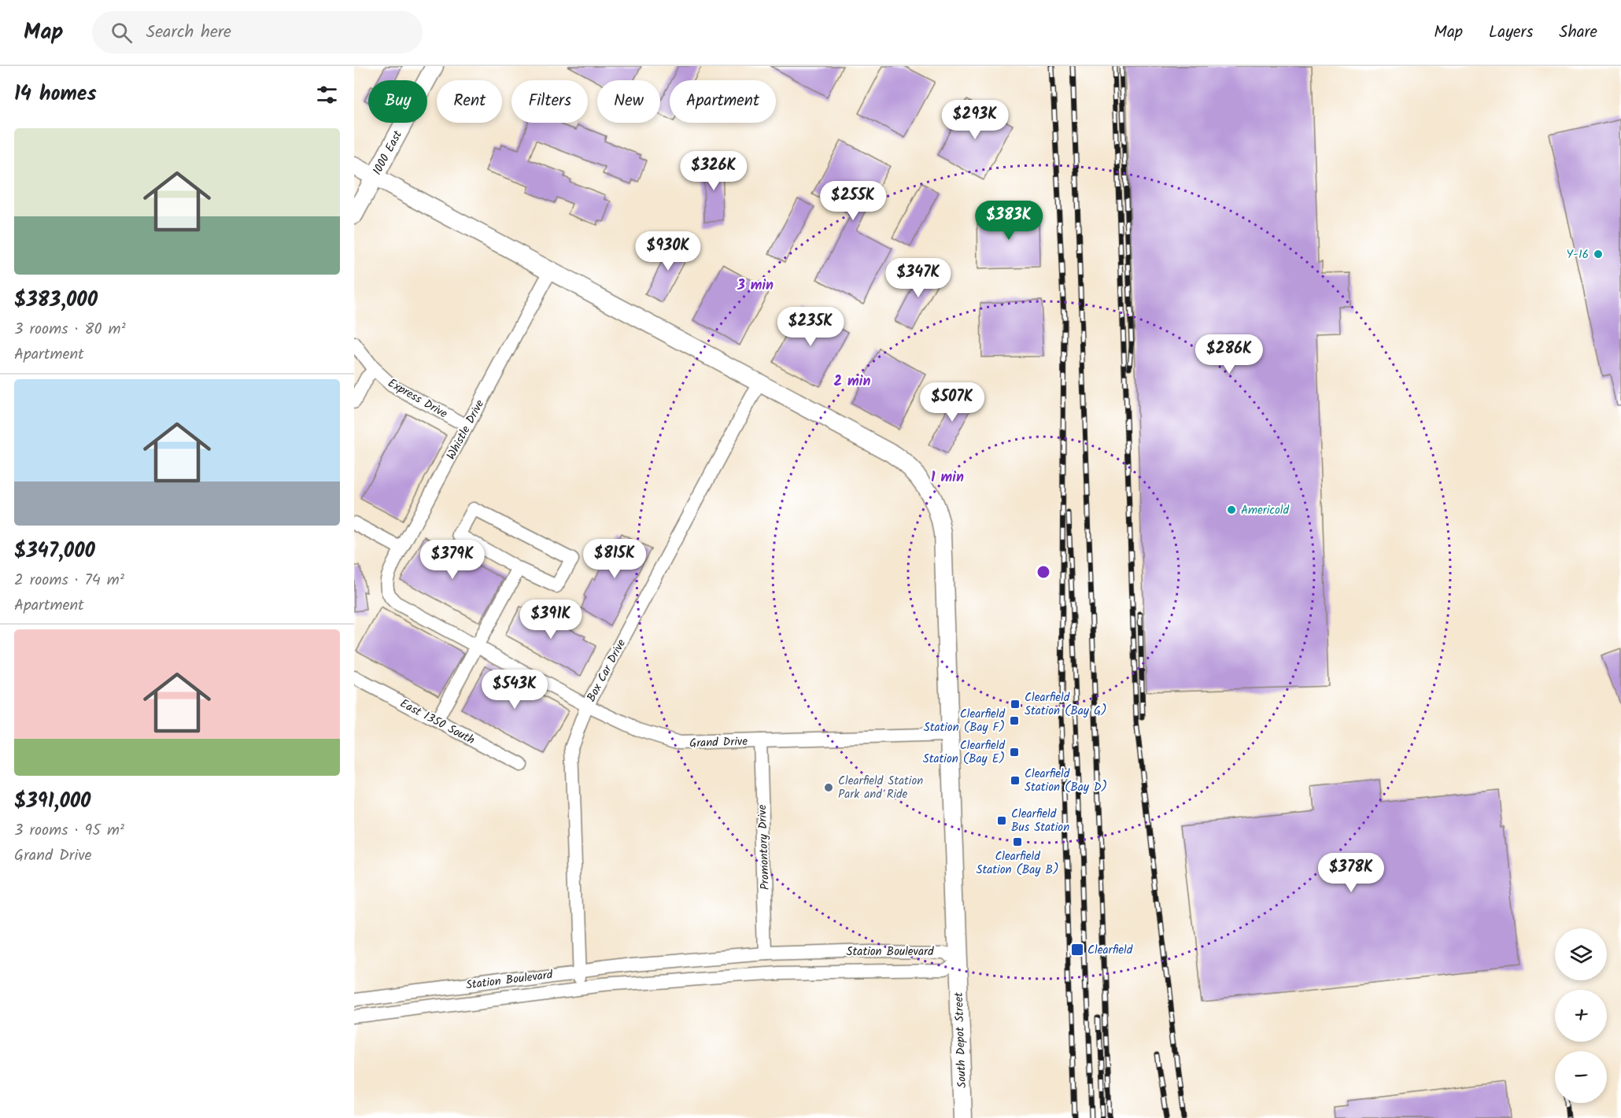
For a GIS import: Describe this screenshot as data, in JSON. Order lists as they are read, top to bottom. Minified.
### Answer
{"streets":{"street":["1000 East","Express Drive","Whistle Drive","Box Car Drive","East 1350 South","Grand Drive","Promontory Drive","Station Boulevard","South Depot Street"]},"crossings":[["1000 East","South Depot Street"],["Express Drive","Whistle Drive"],["Whistle Drive","Grand Drive"],["Whistle Drive","South Depot Street"],["Box Car Drive","Grand Drive"],["Box Car Drive","Station Boulevard"],["Box Car Drive","South Depot Street"],["Grand Drive","Promontory Drive"],["Grand Drive","South Depot Street"],["Promontory Drive","Station Boulevard"],["Station Boulevard","South Depot Street"]],"places":{"other":["Y-16","Americold","Clearfield Station Park and Ride"],"transit":["Clearfield Station (Bay G)","Clearfield Station (Bay F)","Clearfield Station (Bay E)","Clearfield Station (Bay D)","Clearfield Bus Station","Clearfield Station (Bay B)","Clearfield"]},"page":{"header":"Map","search":"Search here","nav":["Map","Layers","Share"],"heading":"14 homes","chip":["Buy","Rent","Filters","New","Apartment"],"price":["$293K","$326K","$255K","$383K","$930K","$347K","$235K","$286K","$507K","$815K","$379K","$391K","$543K","$378K"],"list":[{"name":"$383,000","note":"3 rooms · 80 m² · Apartment"},{"name":"$347,000","note":"2 rooms · 74 m² · Apartment"},{"name":"$391,000","note":"3 rooms · 95 m² · Grand Drive"}],"map_buttons":["+","−"]},"rings":["3 min","2 min","1 min"]}
